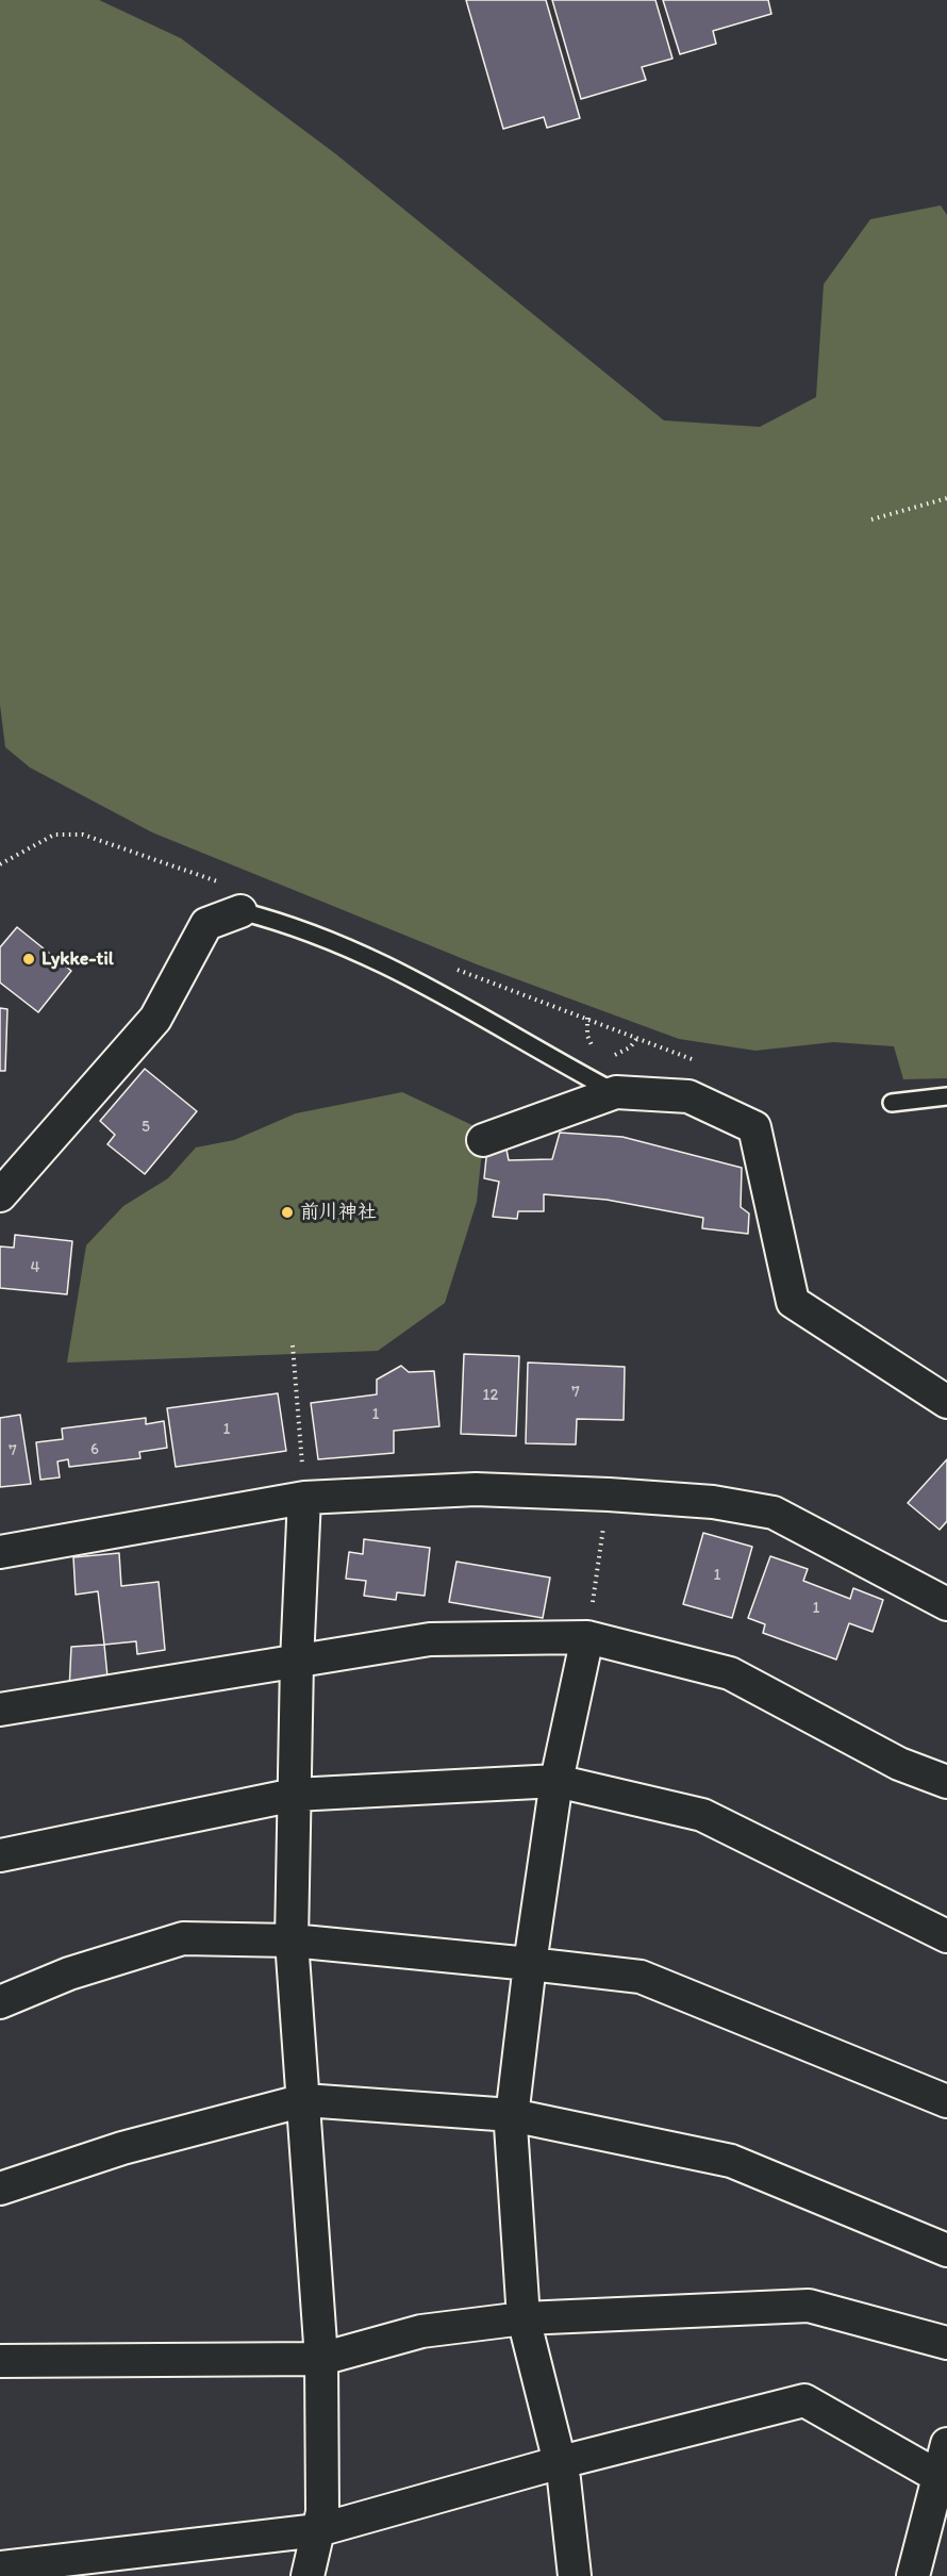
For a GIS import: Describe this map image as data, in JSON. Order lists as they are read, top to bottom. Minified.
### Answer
{"places":["Lykke-til","前川神社"],"house_numbers":["5","4","7","12","1","1","6","7","1","1"]}
